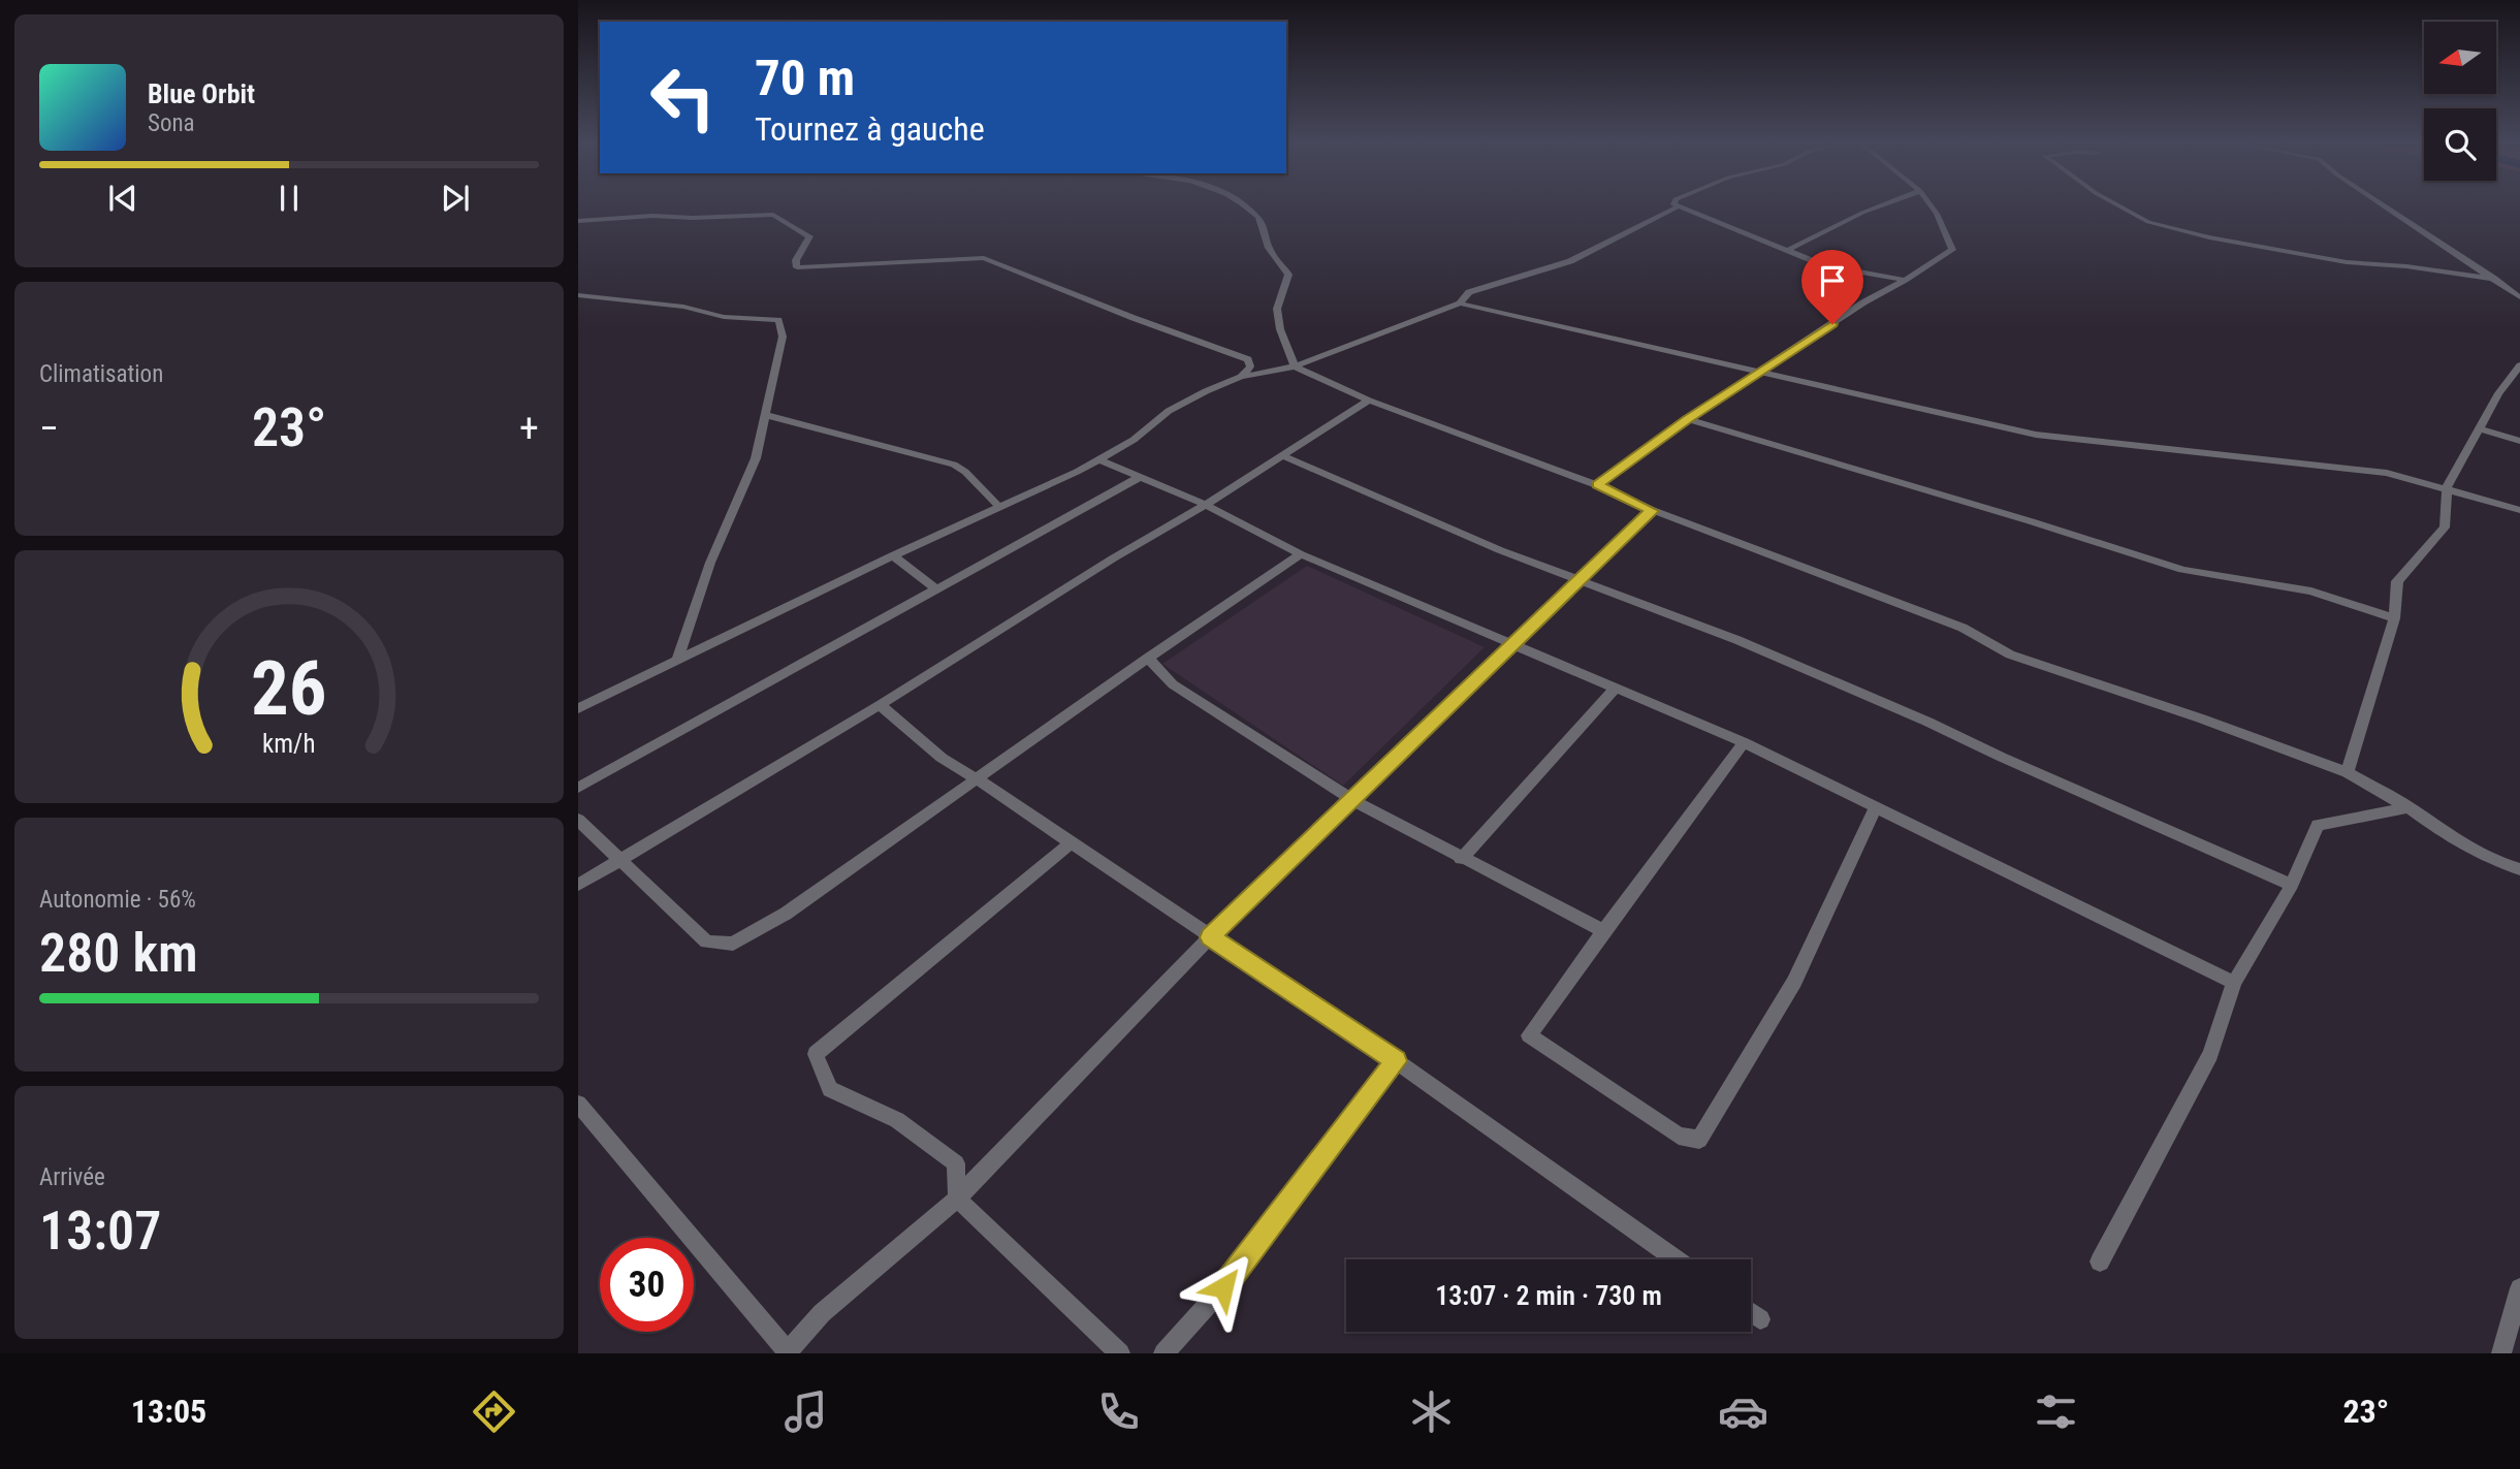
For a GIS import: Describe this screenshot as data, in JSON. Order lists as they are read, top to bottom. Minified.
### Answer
{"north":"left","page":{"turn":["70 m","Tournez à gauche"],"song":["Blue Orbit","Sona"],"tile":["Climatisation",["Autonomie · 56%","280 km"],["Arrivée","13:07"]],"heat":["−","23°","+"],"limit":"30","trip":"13:07 · 2 min · 730 m","tabs":["13:05","23°"],"gauge":["26","km/h"]}}
